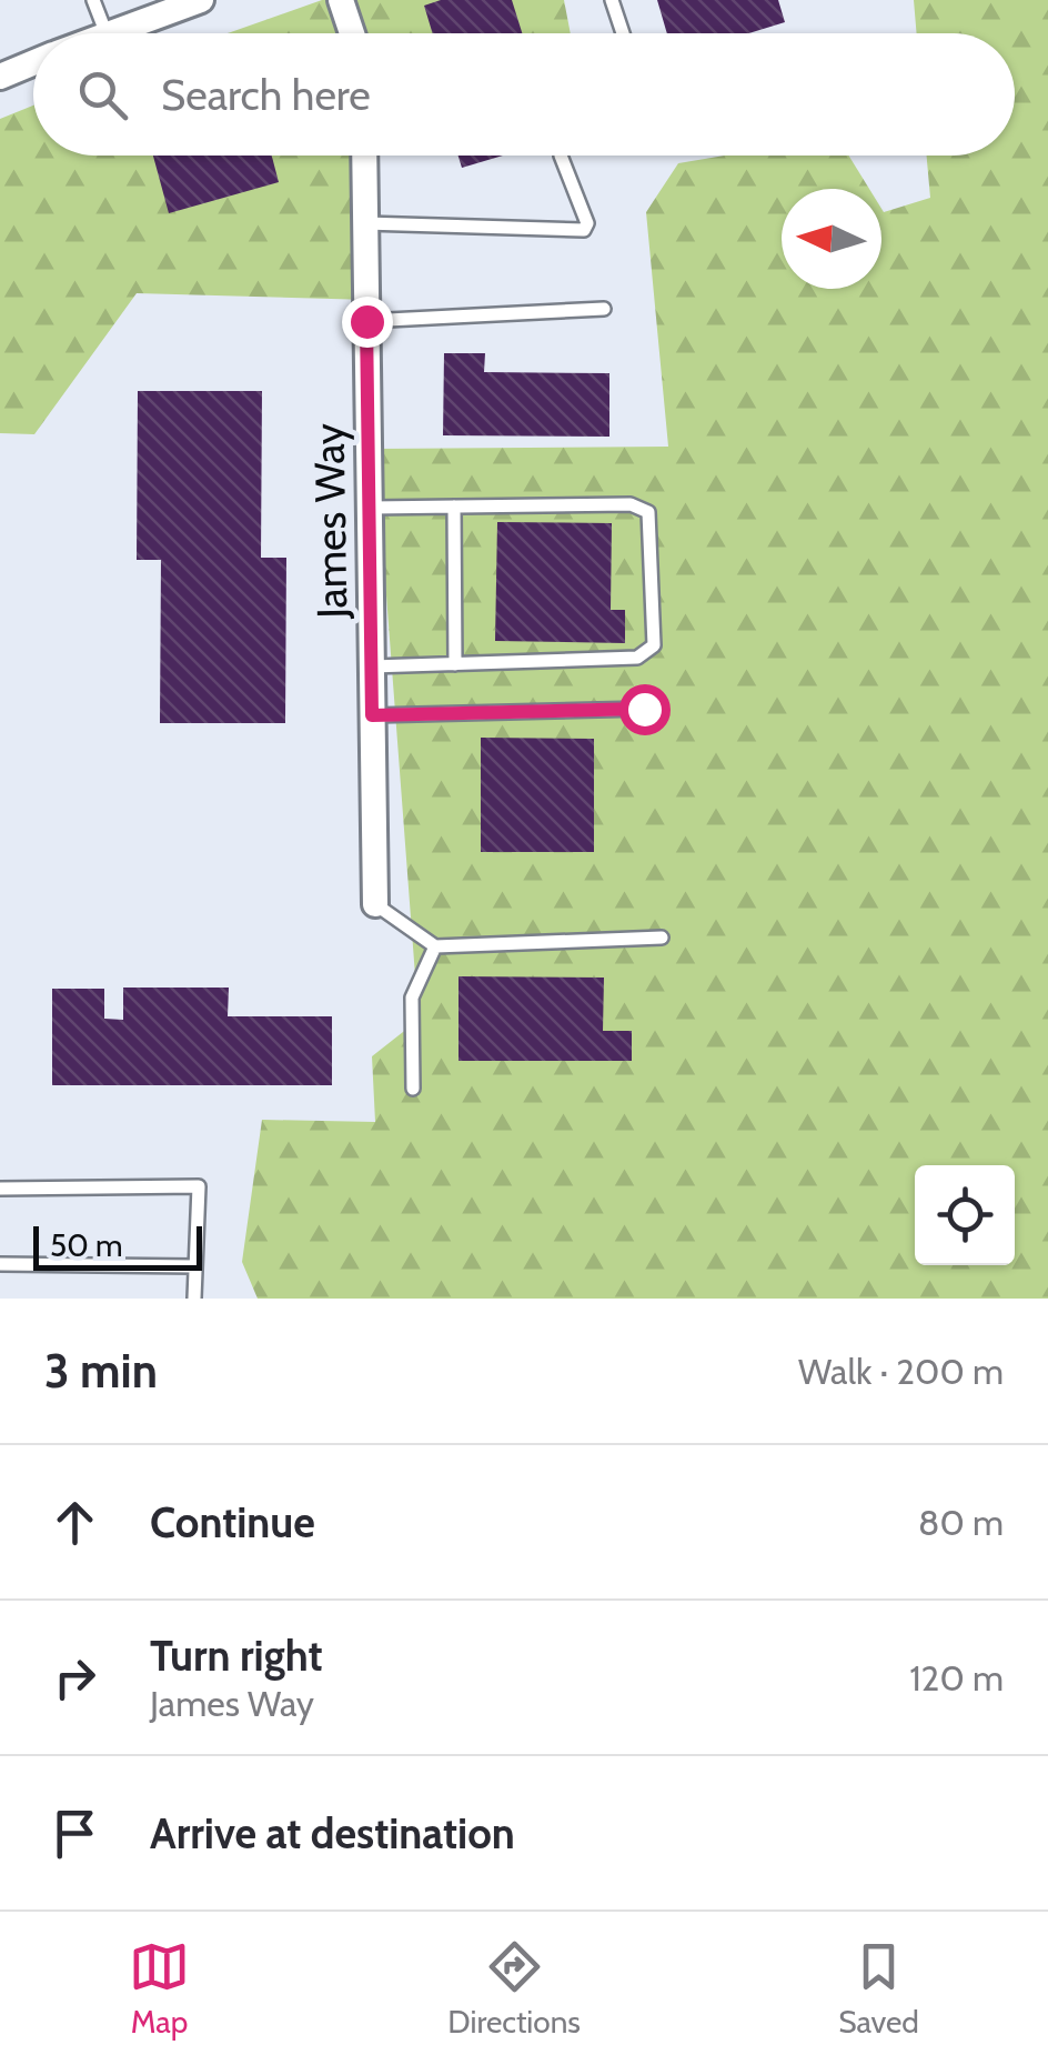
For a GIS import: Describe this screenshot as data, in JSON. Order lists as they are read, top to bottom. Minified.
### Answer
{"streets":{"street":["James Way"]},"scale_bar":"50 m","north":"left","page":{"search":"Search here","scale":"50 m","heading":["3 min","Walk · 200 m"],"list":[["Continue","80 m"],["Turn right","James Way","120 m"],"Arrive at destination"],"nav":["Map","Directions","Saved"]}}
